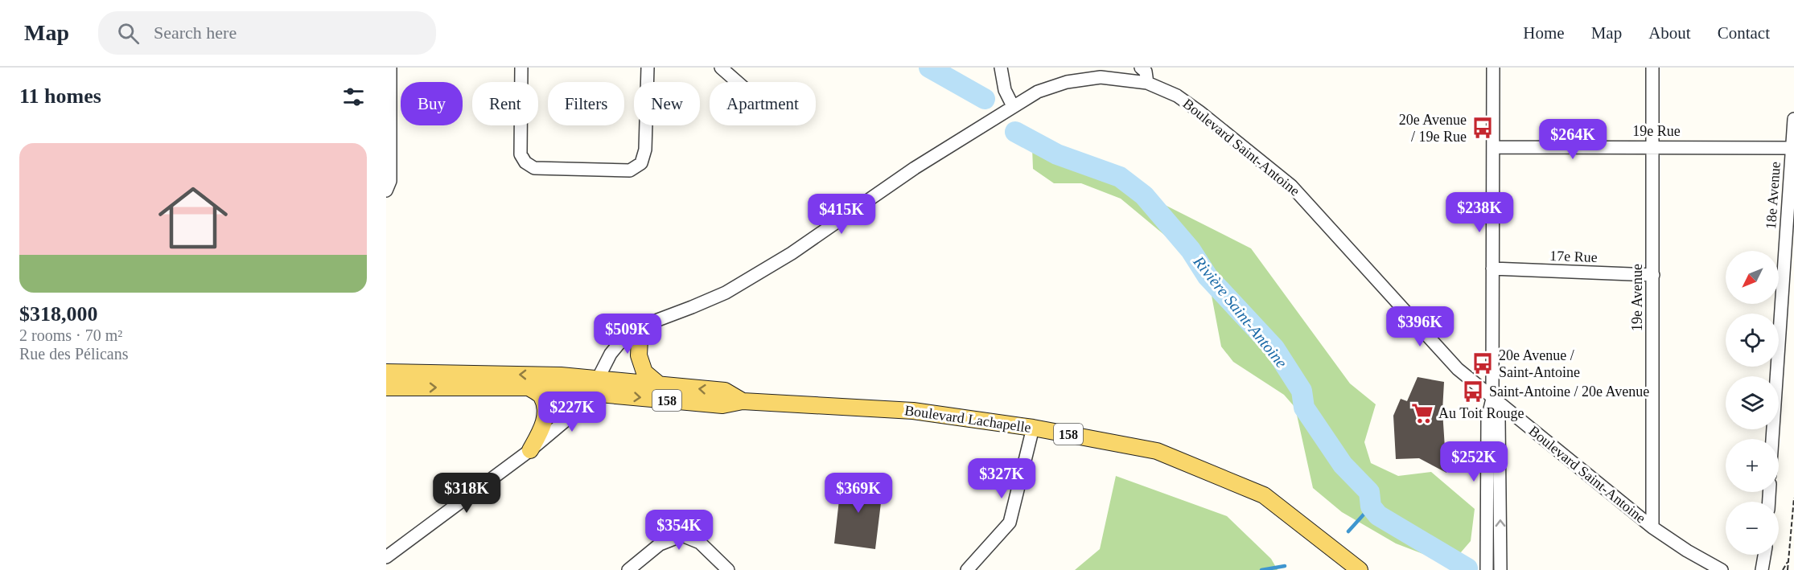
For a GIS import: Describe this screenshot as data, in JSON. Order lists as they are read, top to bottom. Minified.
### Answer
{"streets":{"main road":["158","Boulevard Lachapelle"],"street":["19e Rue","Boulevard Saint-Antoine","18e Avenue","17e Rue","19e Avenue"]},"crossings":[["19e Rue","18e Avenue"],["19e Rue","19e Avenue"],["Boulevard Saint-Antoine","19e Avenue"],["Boulevard Saint-Antoine","Boulevard Lachapelle"],["17e Rue","19e Avenue"],["158","Boulevard Lachapelle"]],"water":["Rivière Saint-Antoine"],"places":{"bus stop":["20e Avenue / 19e Rue","20e Avenue / Saint-Antoine","Saint-Antoine / 20e Avenue"],"supermarket":["Au Toit Rouge"]},"north":"bottom left","page":{"header":"Map","search":"Search here","nav":["Home","Map","About","Contact"],"heading":"11 homes","chip":["Buy","Rent","Filters","New","Apartment"],"price":["$264K","$238K","$415K","$396K","$509K","$227K","$252K","$327K","$318K","$369K","$354K"],"list":[{"name":"$318,000","note":"2 rooms · 70 m² · Rue des Pélicans"}],"map_buttons":["+","−"]}}
